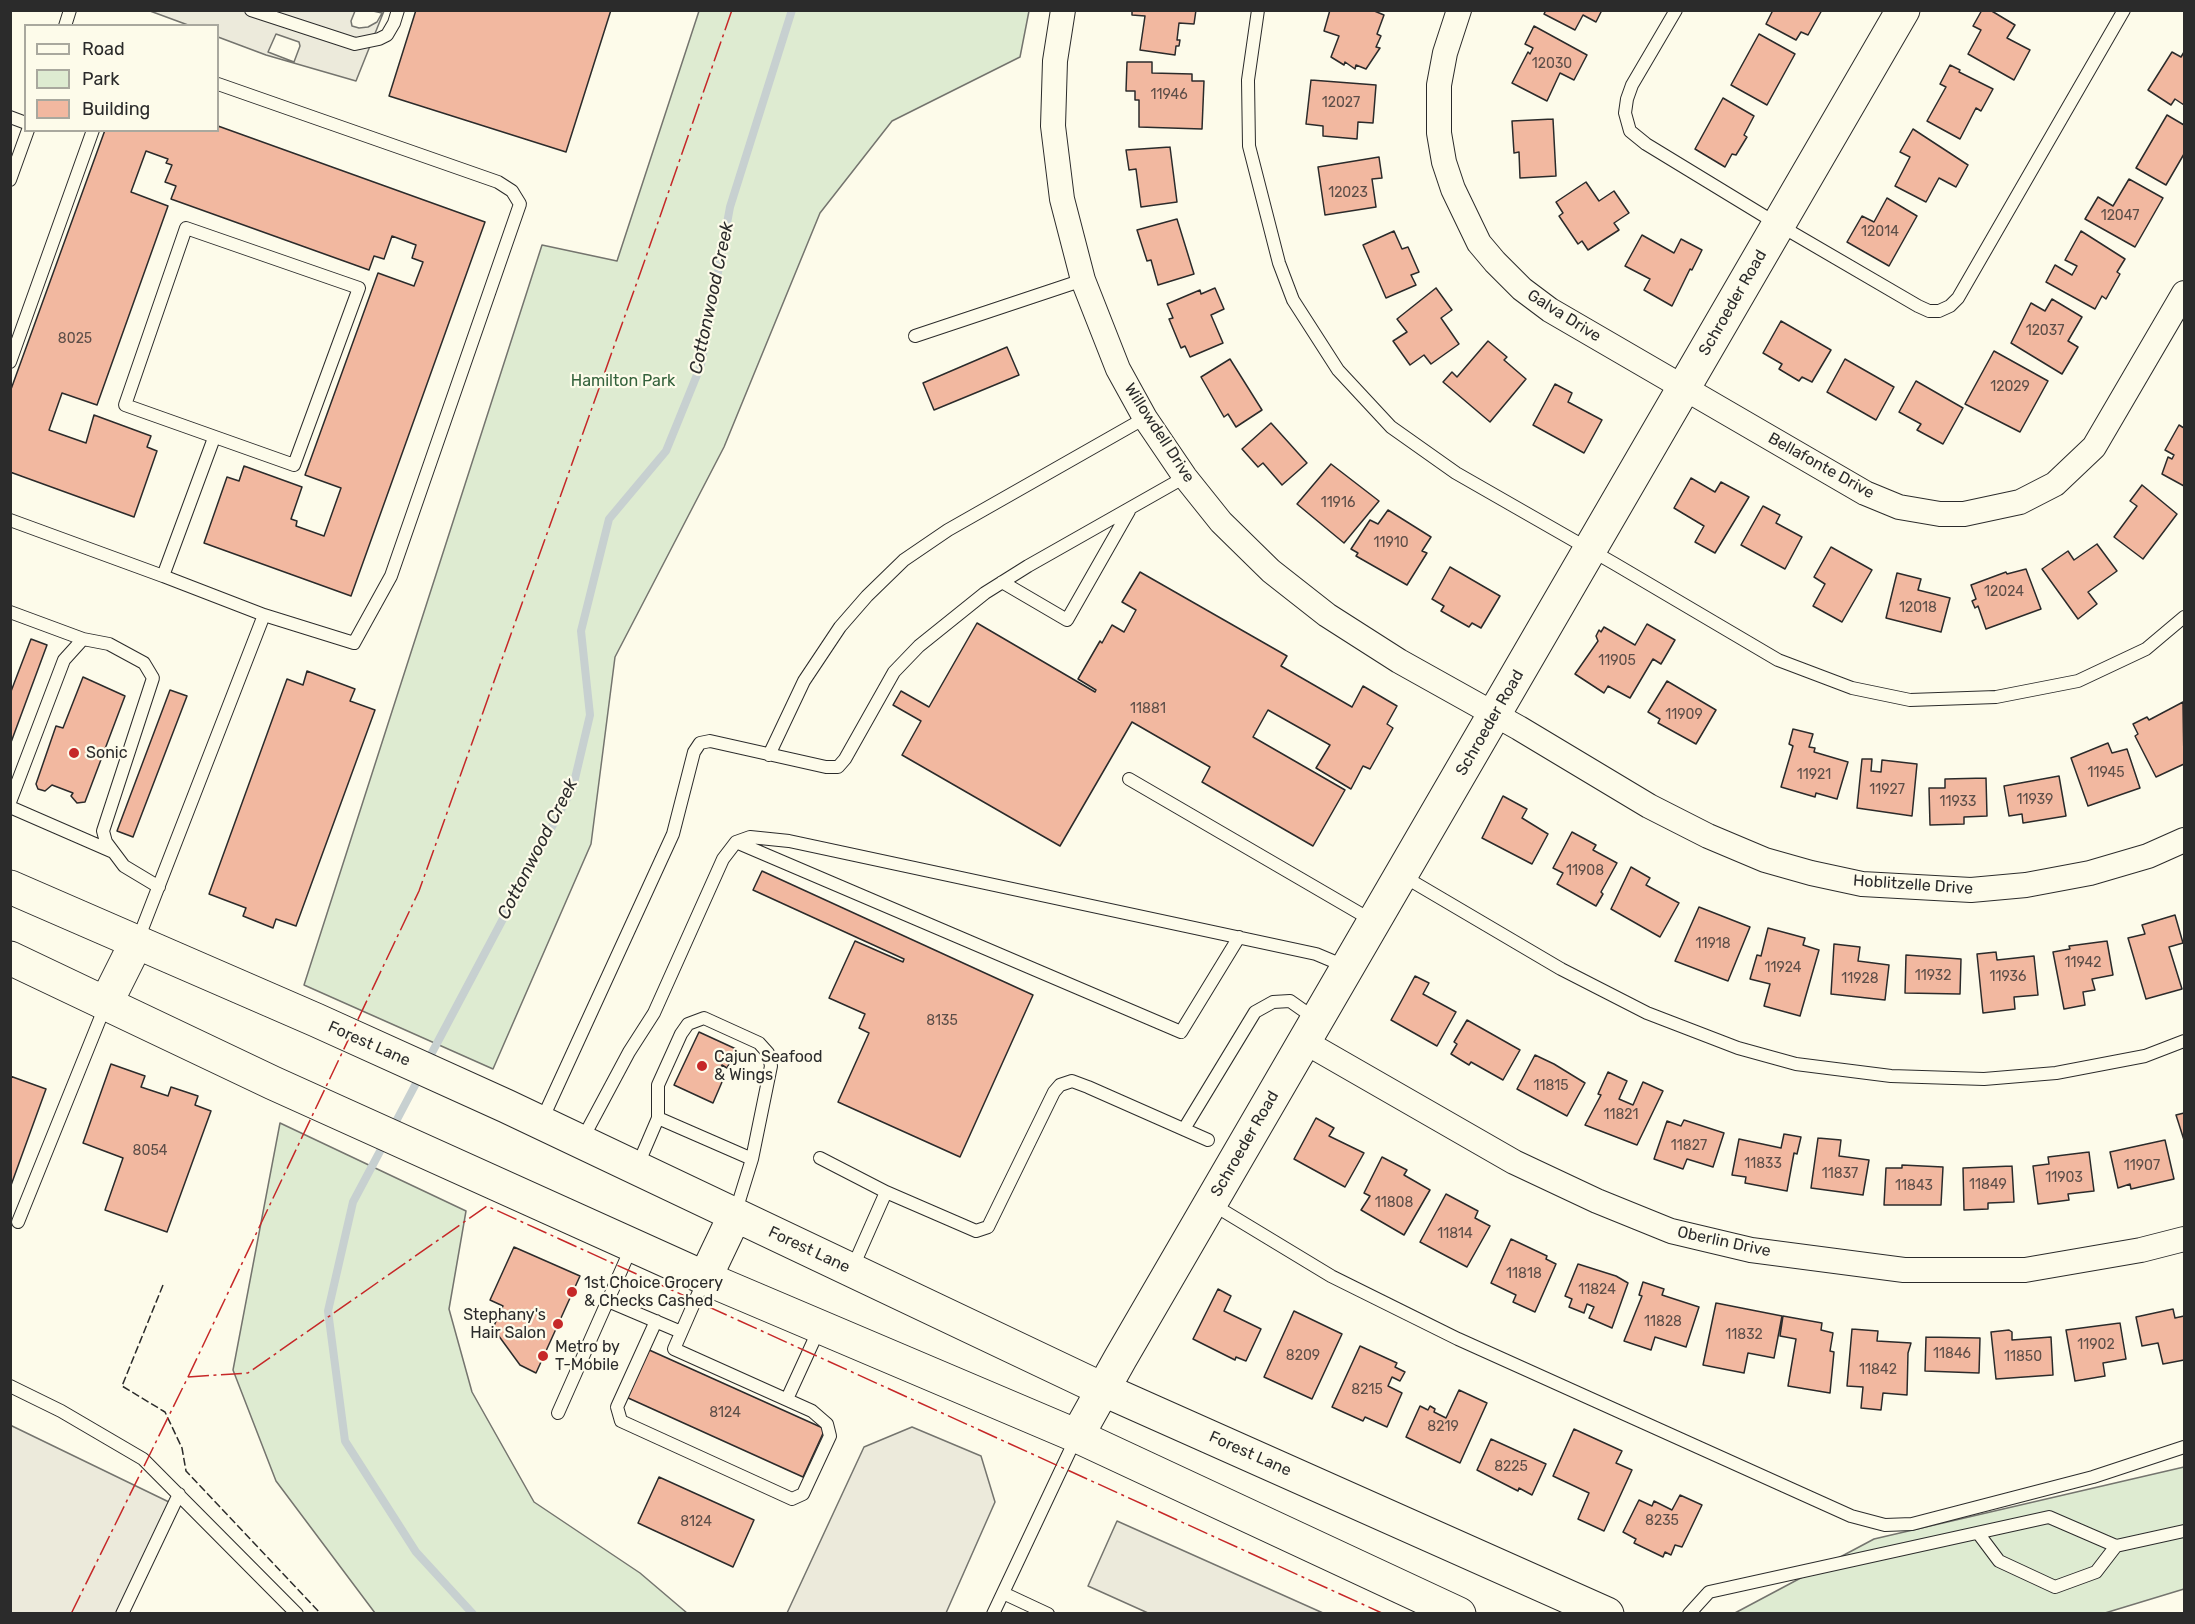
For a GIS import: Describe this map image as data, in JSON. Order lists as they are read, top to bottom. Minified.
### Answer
{"streets":{"main road":["Schroeder Road","Forest Lane"],"street":["Galva Drive","Willowdell Drive","Bellafonte Drive","Hoblitzelle Drive","Oberlin Drive"]},"crossings":[["Schroeder Road","Galva Drive"],["Schroeder Road","Willowdell Drive"],["Schroeder Road","Bellafonte Drive"],["Schroeder Road","Hoblitzelle Drive"],["Schroeder Road","Forest Lane"],["Schroeder Road","Oberlin Drive"],["Galva Drive","Bellafonte Drive"],["Willowdell Drive","Hoblitzelle Drive"]],"water":["Cottonwood Creek"],"parks":["Hamilton Park"],"places":["Sonic","Cajun Seafood & Wings","1st Choice Grocery & Checks Cashed","Stephany's Hair Salon","Metro by T-Mobile"],"house_numbers":["12030","11946","12027","12023","12047","12014","12037","8025","12029","11916","11910","12024","12018","11905","11881","11909","11945","11921","11927","11939","11933","11908","11918","11942","11924","11932","11936","11928","8135","11815","11821","11827","8054","11833","11907","11837","11903","11849","11843","11808","11814","11818","11824","11828","11832","11902","11846","8209","11850","11842","8215","8124","8219","8225","8235","8124"],"legend":["Road","Park","Building"]}
